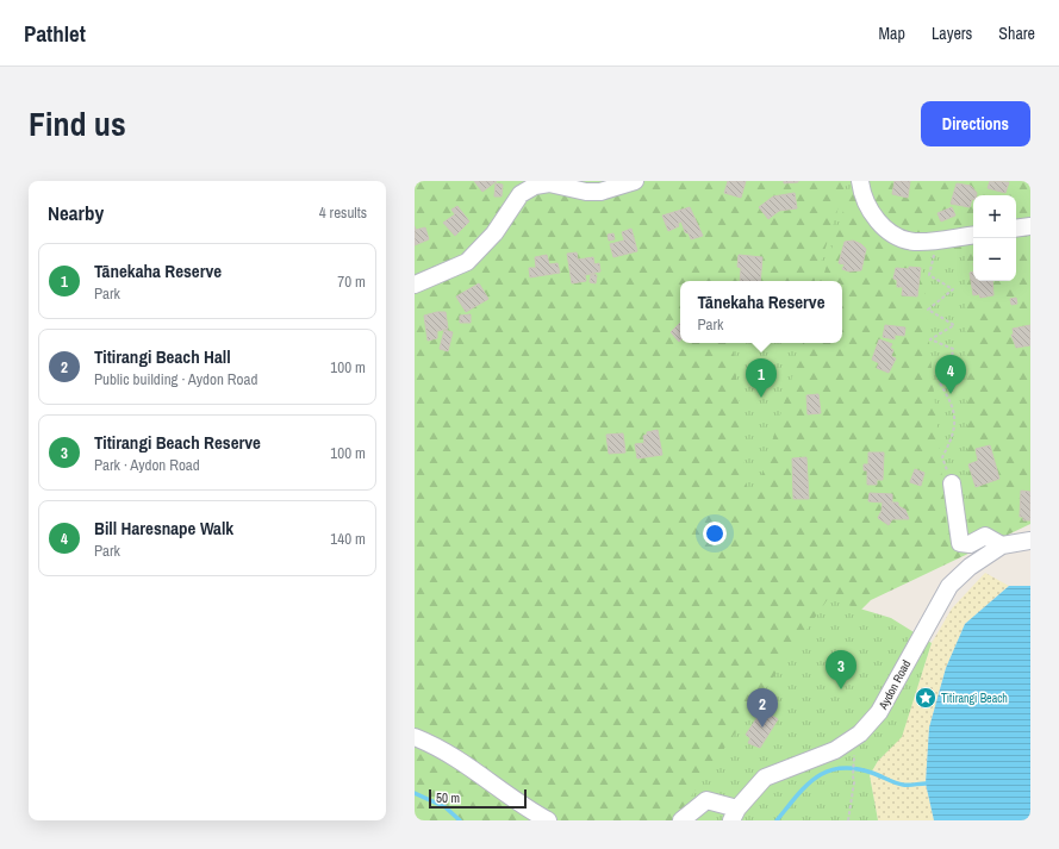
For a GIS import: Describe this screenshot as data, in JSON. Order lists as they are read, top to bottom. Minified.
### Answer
{"streets":{"street":["Aydon Road"]},"places":{"place":["Titirangi Beach"]},"scale_bar":"50 m","page":{"header":"Pathlet","nav":["Map","Layers","Share"],"title":"Find us","buttons":"Directions","heading":["Nearby","4 results"],"map_buttons":["+","−"],"list":[{"mark":"1","name":"Tānekaha Reserve","note":"Park","value":"70 m"},{"mark":"2","name":"Titirangi Beach Hall","note":"Public building · Aydon Road","value":"100 m"},{"mark":"3","name":"Titirangi Beach Reserve","note":"Park · Aydon Road","value":"100 m"},{"mark":"4","name":"Bill Haresnape Walk","note":"Park","value":"140 m"}],"popup":["Tānekaha Reserve","Park"],"pins":["4","1","3","2"],"scale":"50 m"}}
